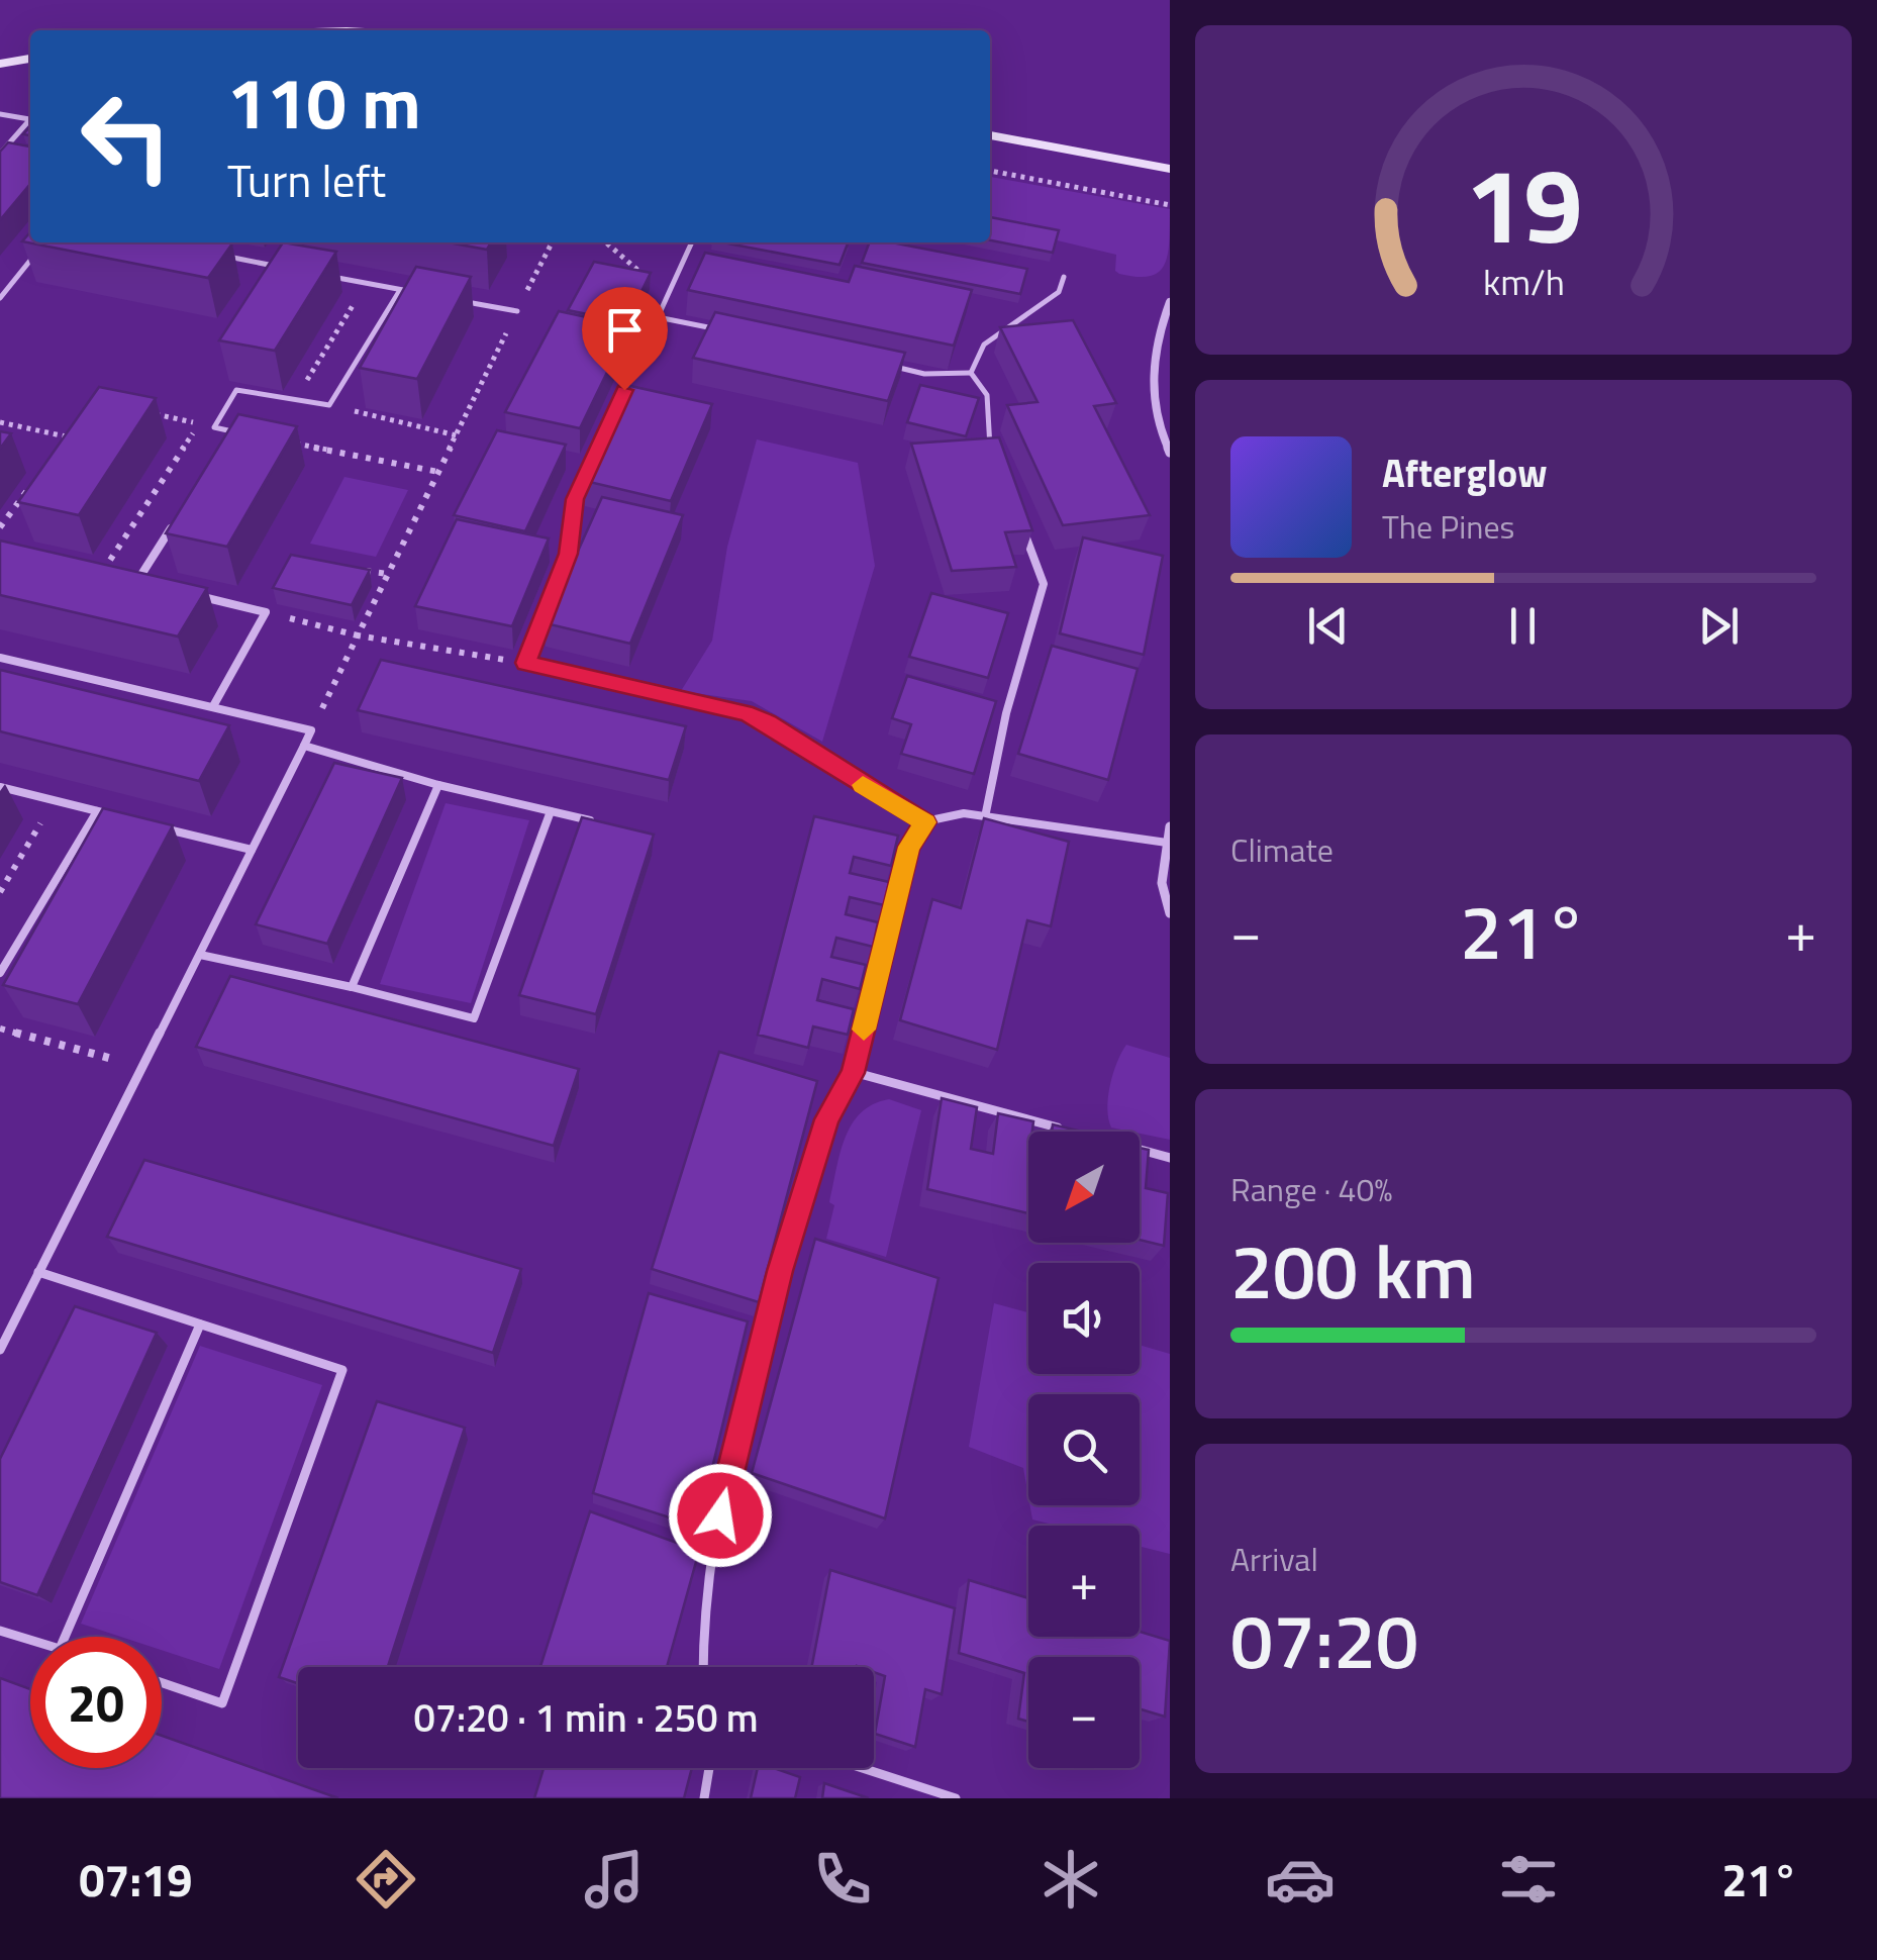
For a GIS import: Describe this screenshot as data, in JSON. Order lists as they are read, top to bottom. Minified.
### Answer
{"north":"bottom left","page":{"turn":["110 m","Turn left"],"song":["Afterglow","The Pines"],"tile":["Climate",["Range · 40%","200 km"],["Arrival","07:20"]],"heat":["−","21°","+"],"map_buttons":["+","−"],"limit":"20","trip":"07:20 · 1 min · 250 m","tabs":["07:19","21°"],"gauge":["19","km/h"]}}
